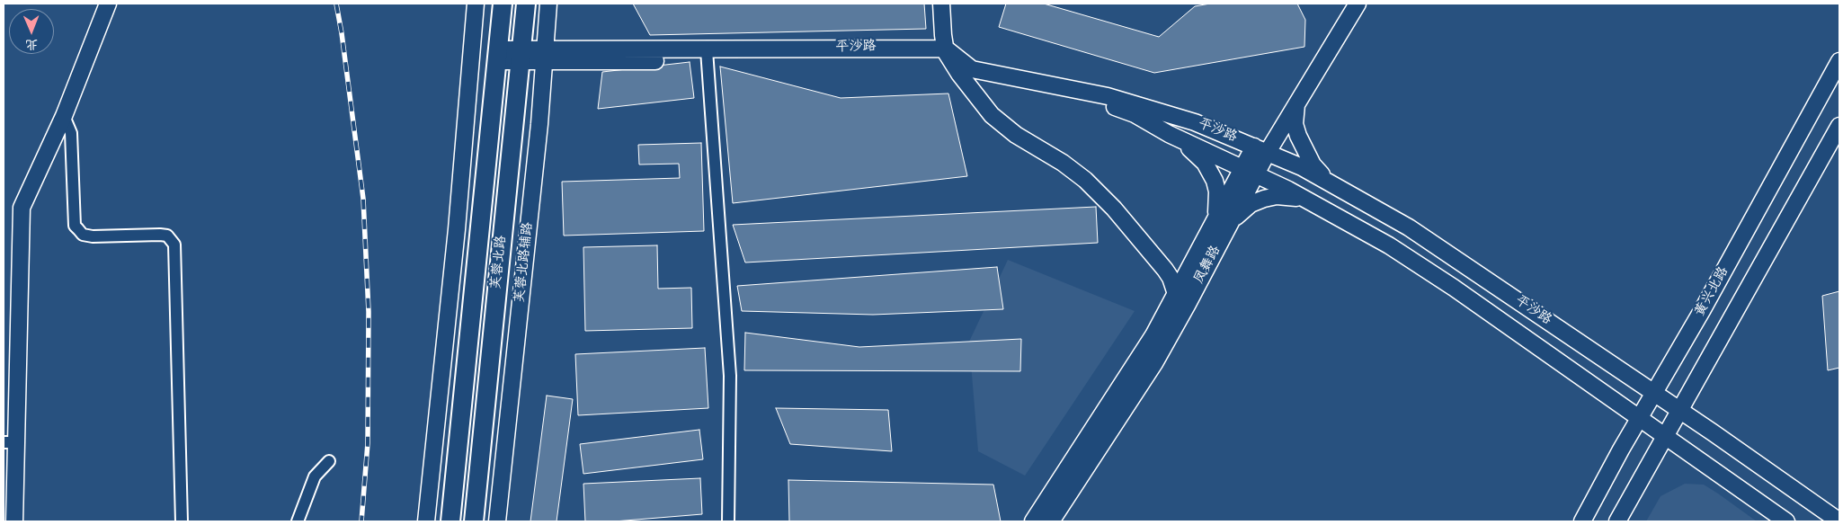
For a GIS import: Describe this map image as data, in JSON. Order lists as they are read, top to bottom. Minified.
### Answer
{"streets":{"main road":["芙蓉北路"],"street":["平沙路","芙蓉北路辅路","凤舞路","黄兴北路"]},"crossings":[["平沙路","芙蓉北路"],["平沙路","芙蓉北路辅路"],["平沙路","凤舞路"],["平沙路","黄兴北路"]],"north":"bottom"}
